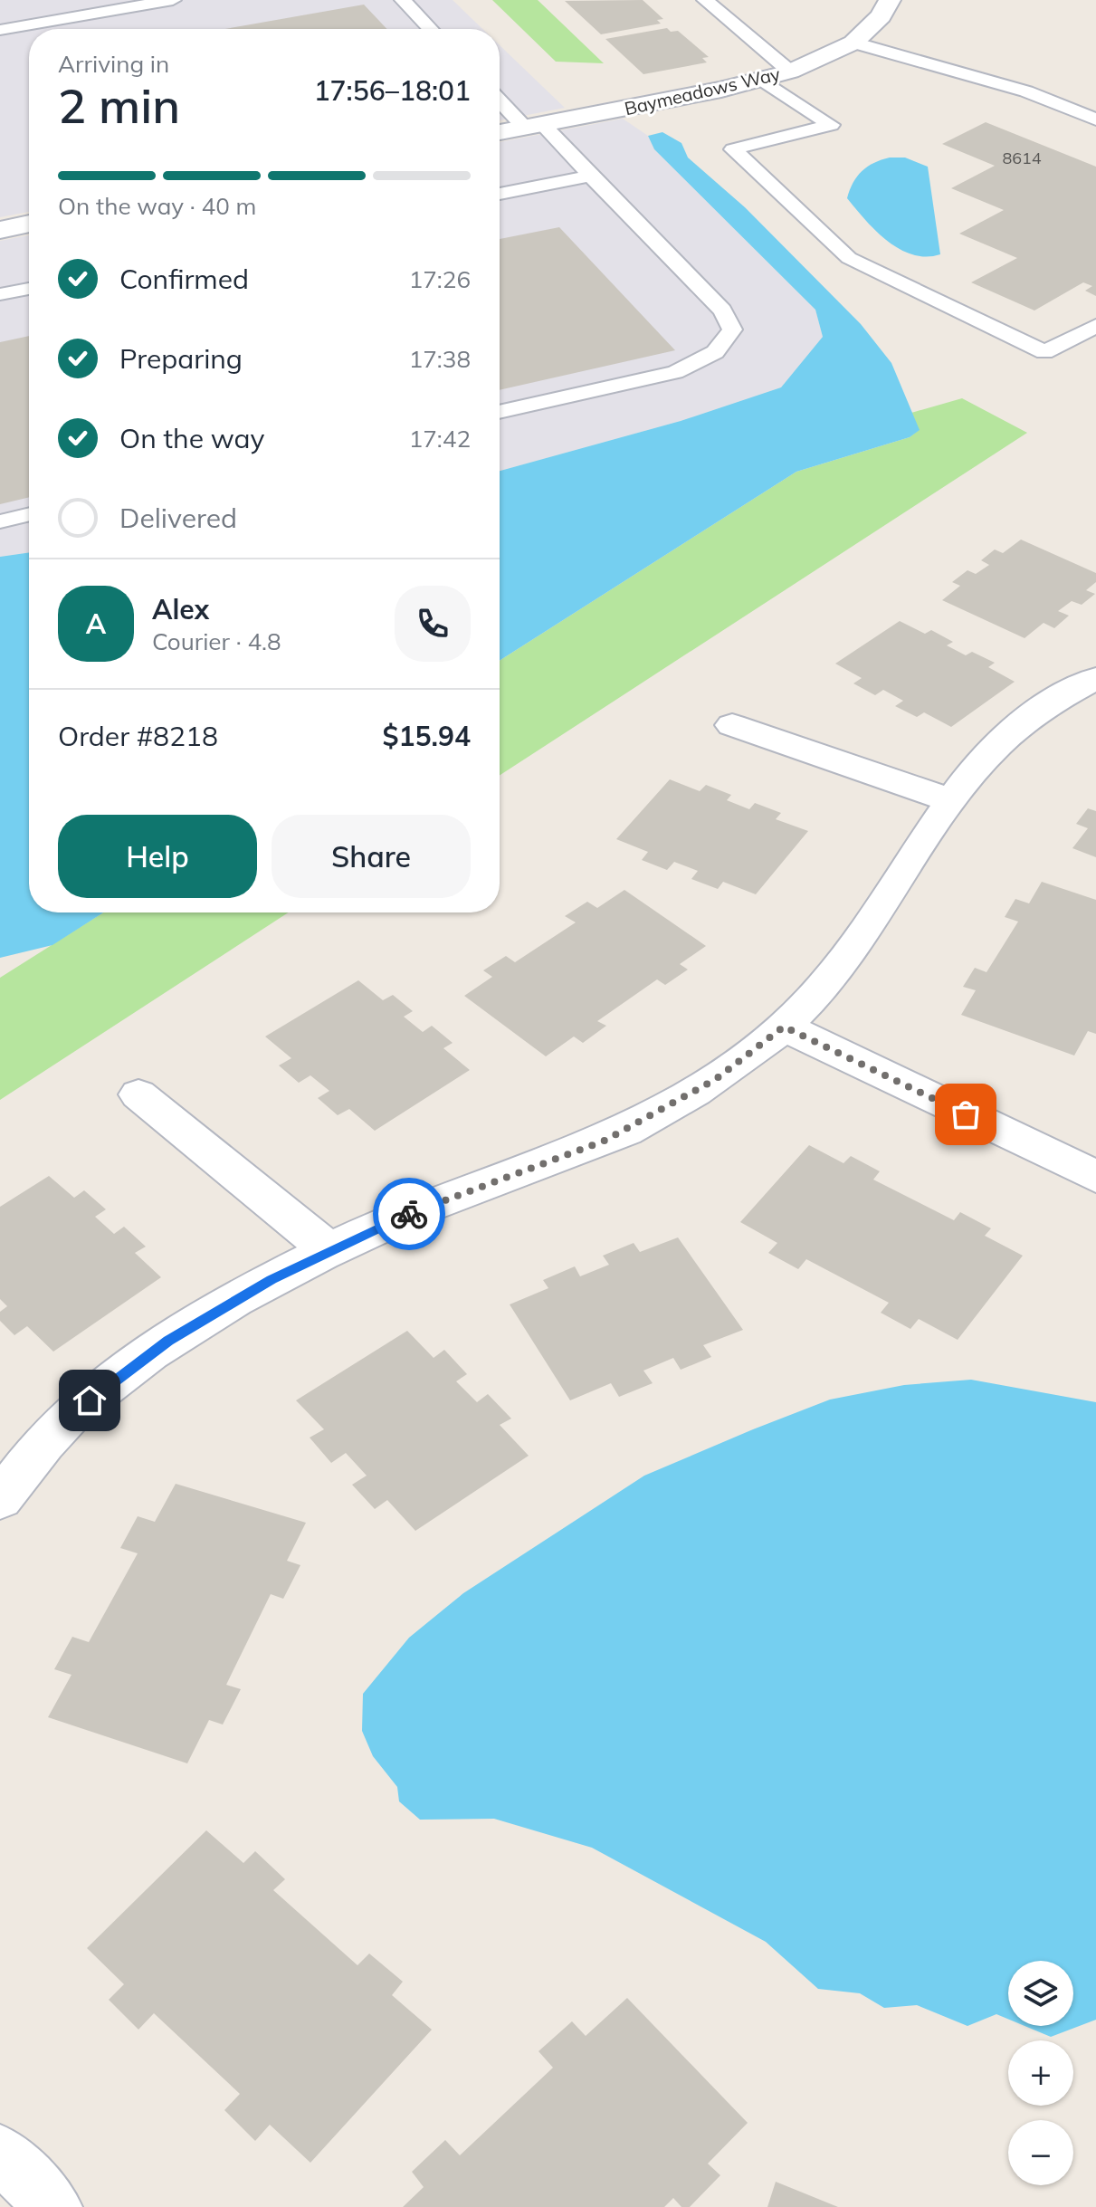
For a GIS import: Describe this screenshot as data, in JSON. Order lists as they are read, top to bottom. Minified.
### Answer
{"streets":{"street":["Baymeadows Way"]},"house_numbers":["8614"],"page":{"heading":["2 min","Arriving in","17:56–18:01"],"panel":["Alex","Courier · 4.8","Order #8218","$15.94"],"bar":"On the way · 40 m","list":[["Confirmed","17:26"],["Preparing","17:38"],["On the way","17:42"],"Delivered"],"round":"A","buttons":["Help","Share"],"map_buttons":["+","−"]}}
